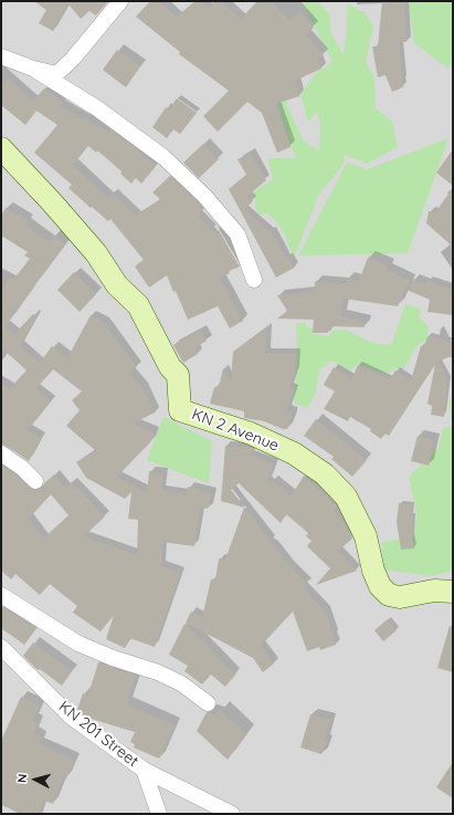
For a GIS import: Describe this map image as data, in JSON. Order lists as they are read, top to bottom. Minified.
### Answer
{"streets":{"main road":["KN 2 Avenue"],"street":["KN 201 Street"]},"north":"left"}
